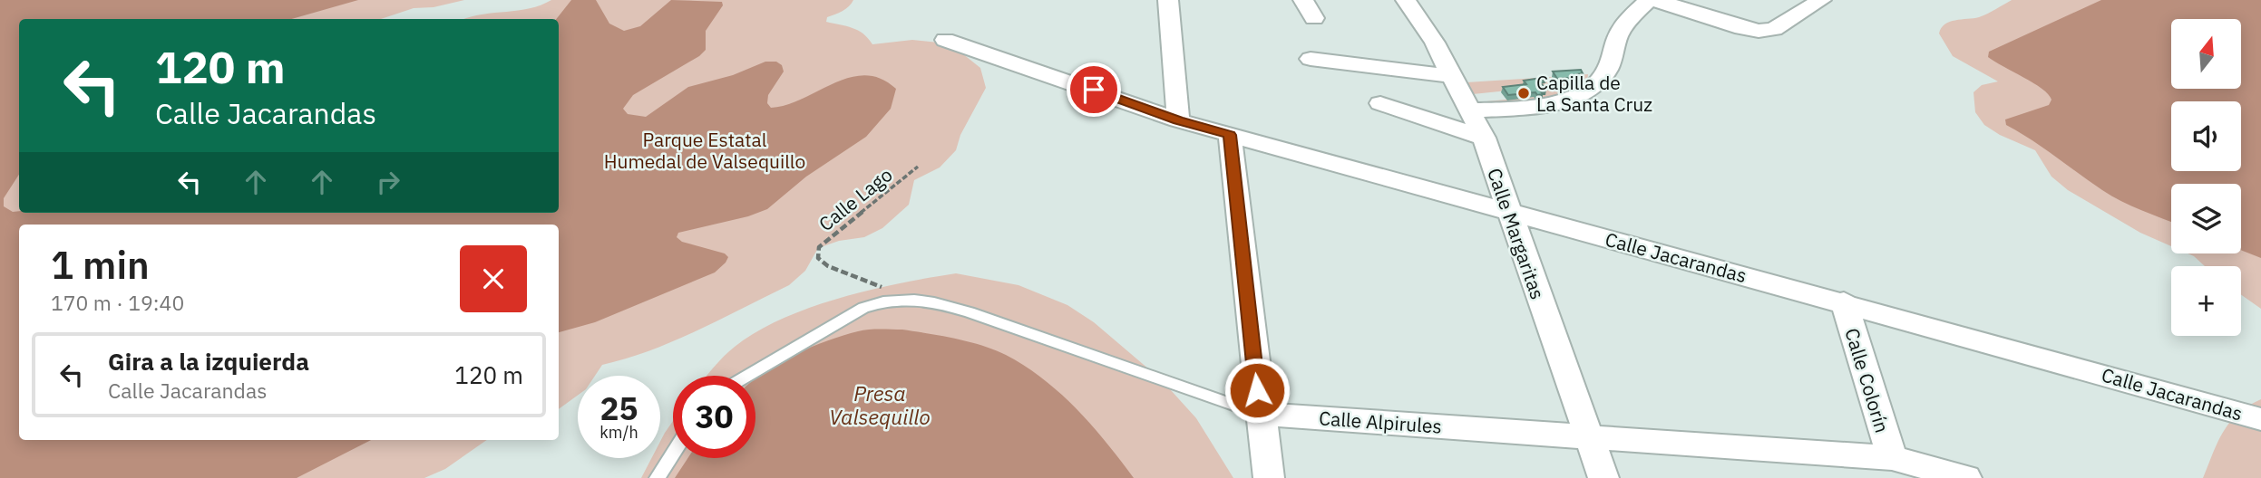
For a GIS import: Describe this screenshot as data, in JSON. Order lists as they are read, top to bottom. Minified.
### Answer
{"streets":{"street":["Calle Margaritas","Calle Jacarandas","Calle Colorín","Calle Alpirules"],"path":["Calle Lago"]},"crossings":[["Calle Lago","Calle Alpirules"],["Calle Margaritas","Calle Jacarandas"],["Calle Margaritas","Calle Alpirules"],["Calle Jacarandas","Calle Colorín"],["Calle Colorín","Calle Alpirules"]],"water":["Presa Valsequillo"],"parks":["Parque Estatal Humedal de Valsequillo"],"places":["Capilla de La Santa Cruz"],"north":"top","page":{"map_buttons":"+","turn":["120 m","Calle Jacarandas"],"heading":["1 min","170 m · 19:40"],"list":[{"name":"Gira a la izquierda","note":"Calle Jacarandas","value":"120 m"}],"speed":"25 km/h","limit":"30"}}
